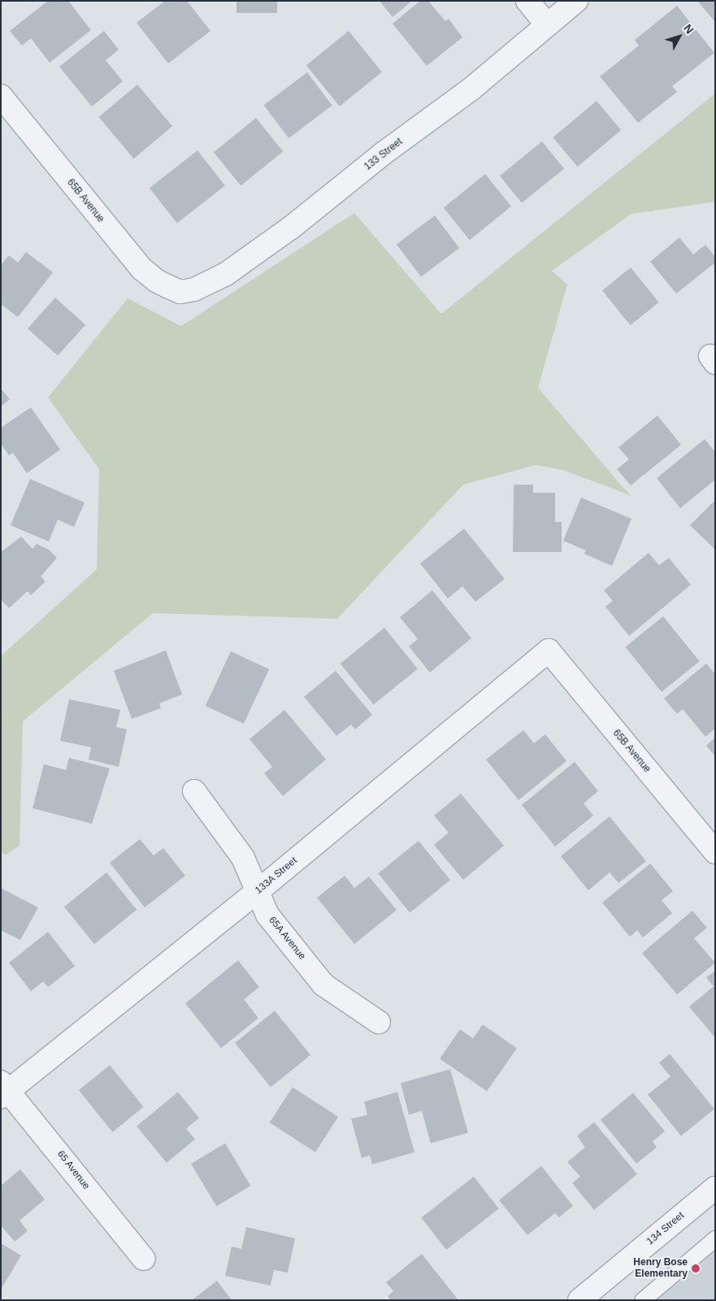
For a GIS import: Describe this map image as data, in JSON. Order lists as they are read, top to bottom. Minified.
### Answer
{"streets":{"street":["133 Street","65B Avenue","133A Street","65A Avenue","65 Avenue","134 Street"]},"crossings":[["133 Street","65B Avenue"],["65B Avenue","133A Street"],["133A Street","65A Avenue"],["133A Street","65 Avenue"]],"places":["Henry Bose Elementary"],"north":"top right"}
